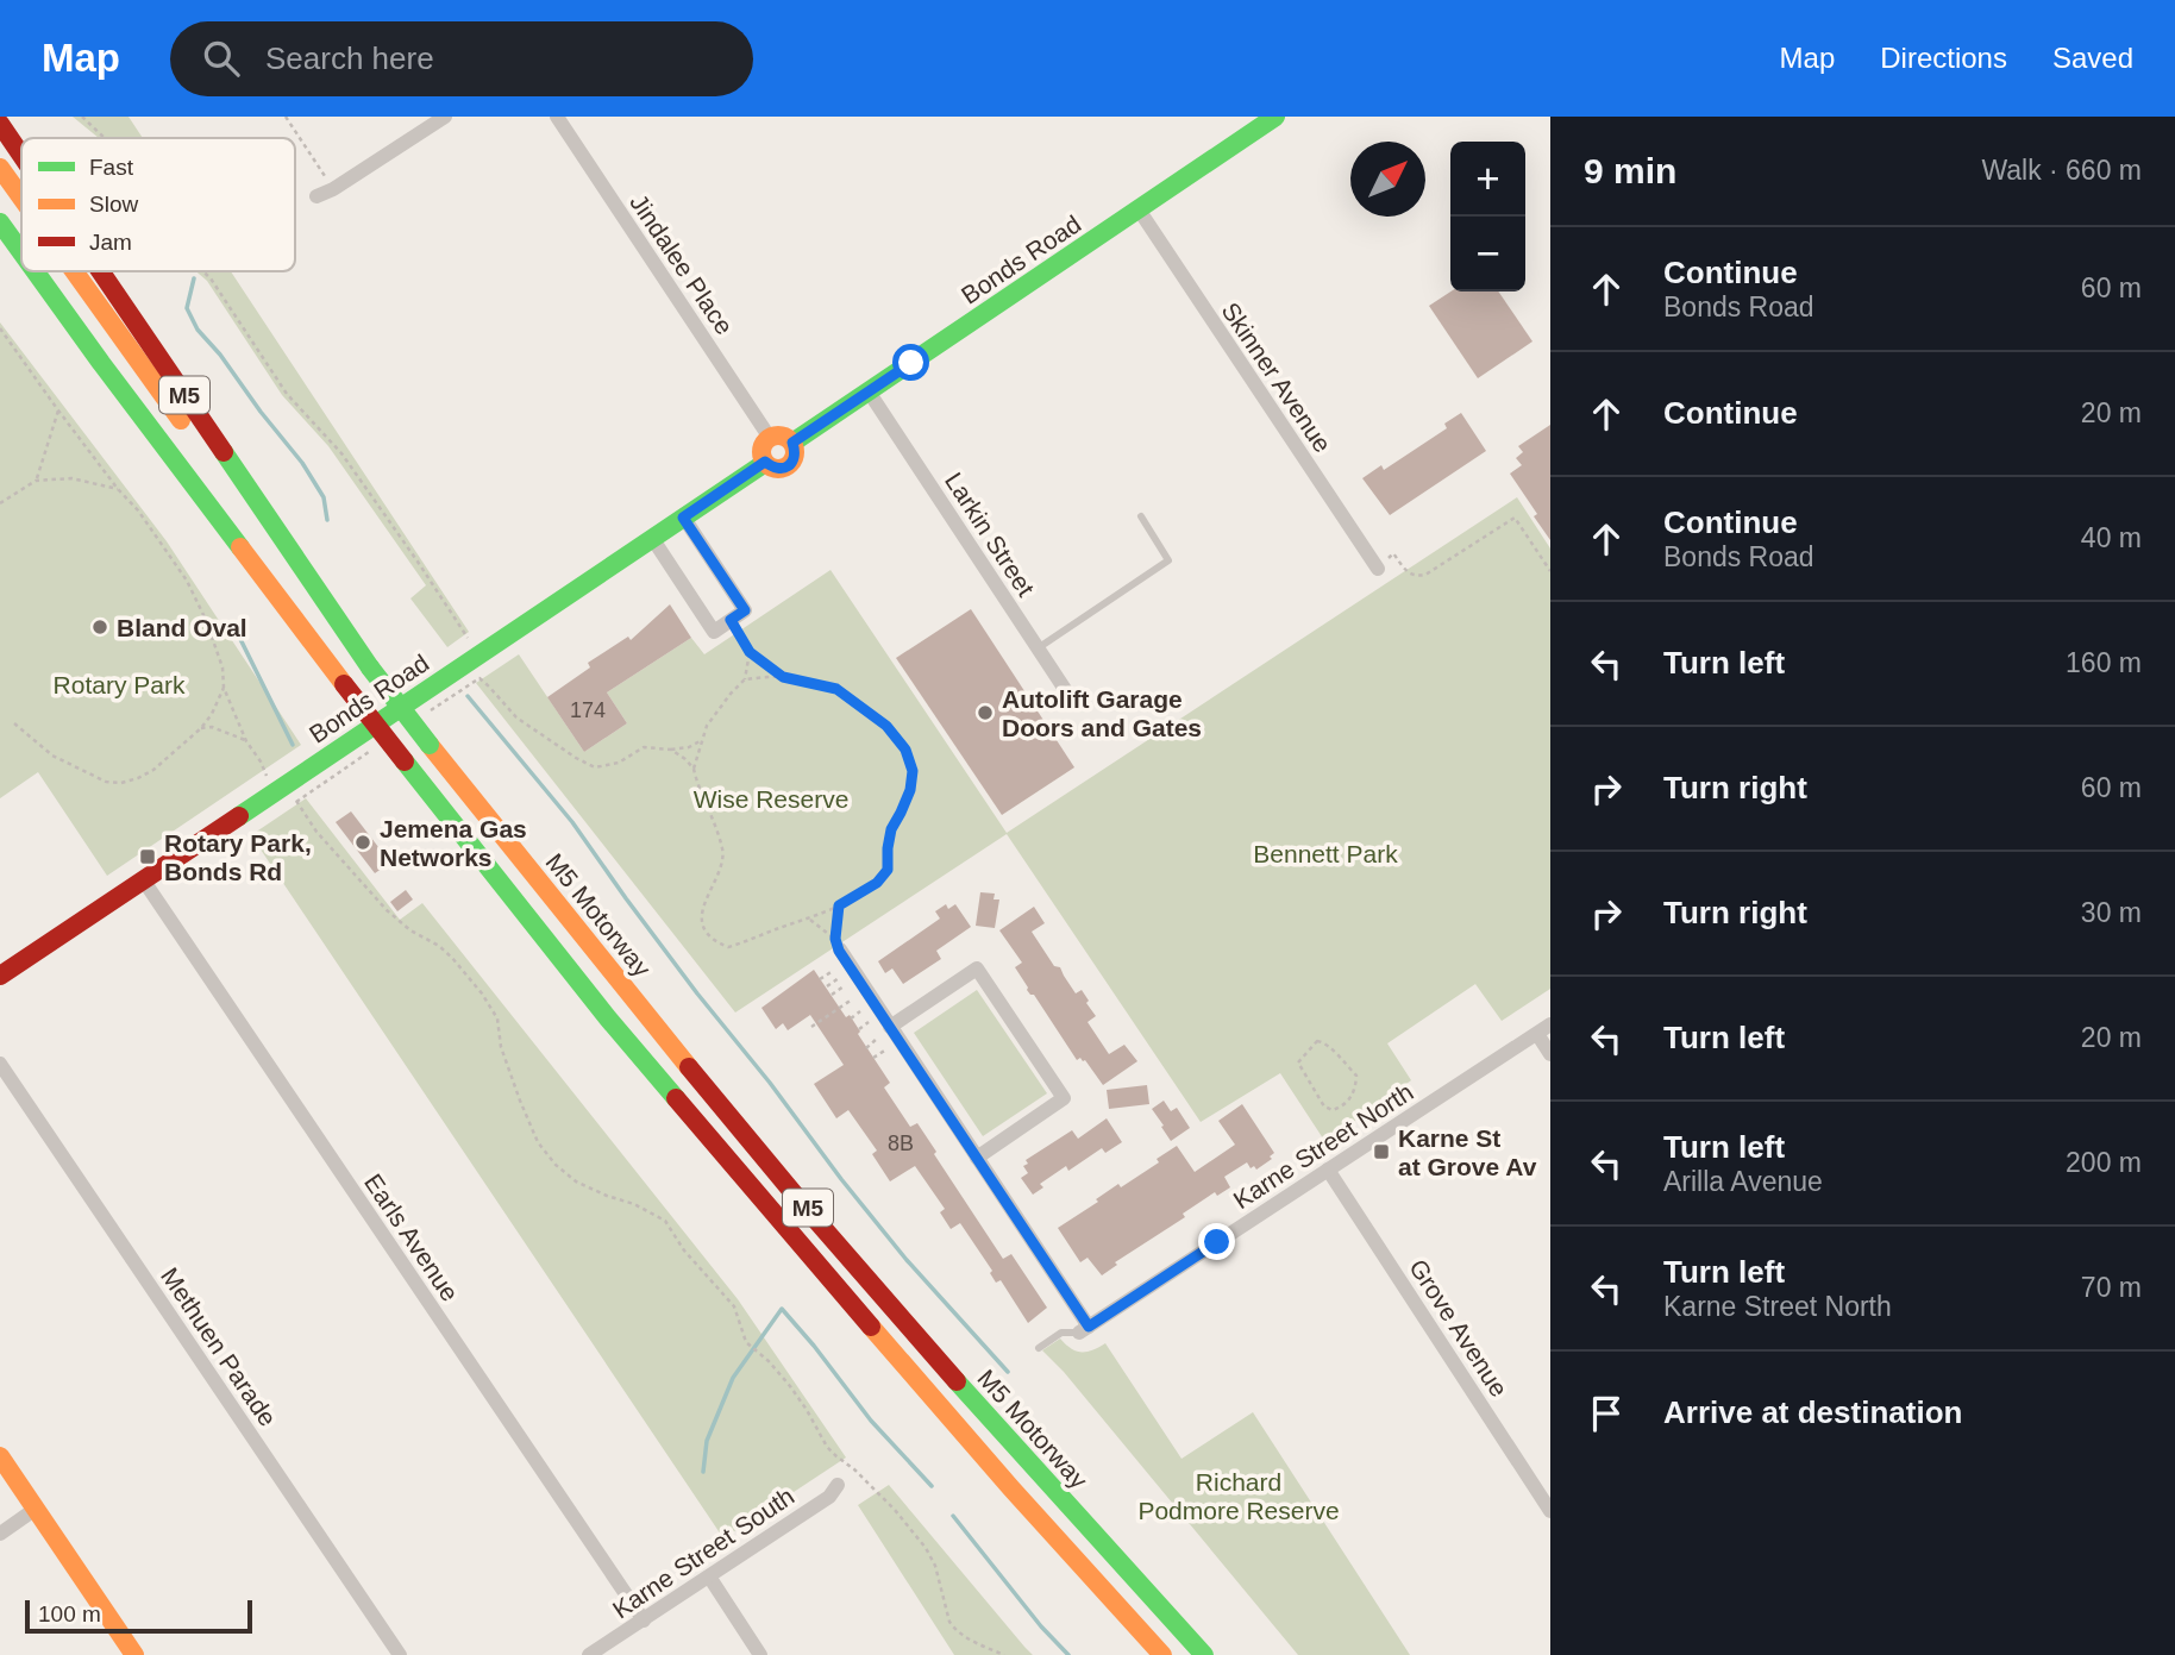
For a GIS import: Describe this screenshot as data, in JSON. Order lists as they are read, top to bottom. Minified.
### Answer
{"streets":{"main road":["Bonds Road","M5","M5 Motorway"],"street":["Jindalee Place","Skinner Avenue","Larkin Street","Karne Street North","Earls Avenue","Grove Avenue","Methuen Parade","Karne Street South"]},"crossings":[["Bonds Road","Jindalee Place"],["Bonds Road","Skinner Avenue"],["Bonds Road","Larkin Street"],["Bonds Road","Earls Avenue"],["M5","M5 Motorway"],["Karne Street North","Grove Avenue"],["Earls Avenue","Karne Street South"]],"parks":["Rotary Park","Wise Reserve","Bennett Park","Richard Podmore Reserve"],"places":{"other":["Bland Oval","Autolift Garage Doors and Gates","Jemena Gas Networks"],"transit":["Rotary Park, Bonds Rd","Karne St at Grove Av"]},"house_numbers":["174","8B"],"legend":["Fast","Slow","Jam"],"scale_bar":"100 m","north":"top right","page":{"header":"Map","search":"Search here","nav":["Map","Directions","Saved"],"heading":["9 min","Walk · 660 m"],"map_buttons":["+","−"],"list":[["Continue","Bonds Road","60 m"],["Continue","20 m"],["Continue","Bonds Road","40 m"],["Turn left","160 m"],["Turn right","60 m"],["Turn right","30 m"],["Turn left","20 m"],["Turn left","Arilla Avenue","200 m"],["Turn left","Karne Street North","70 m"],"Arrive at destination"],"scale":"100 m"}}
